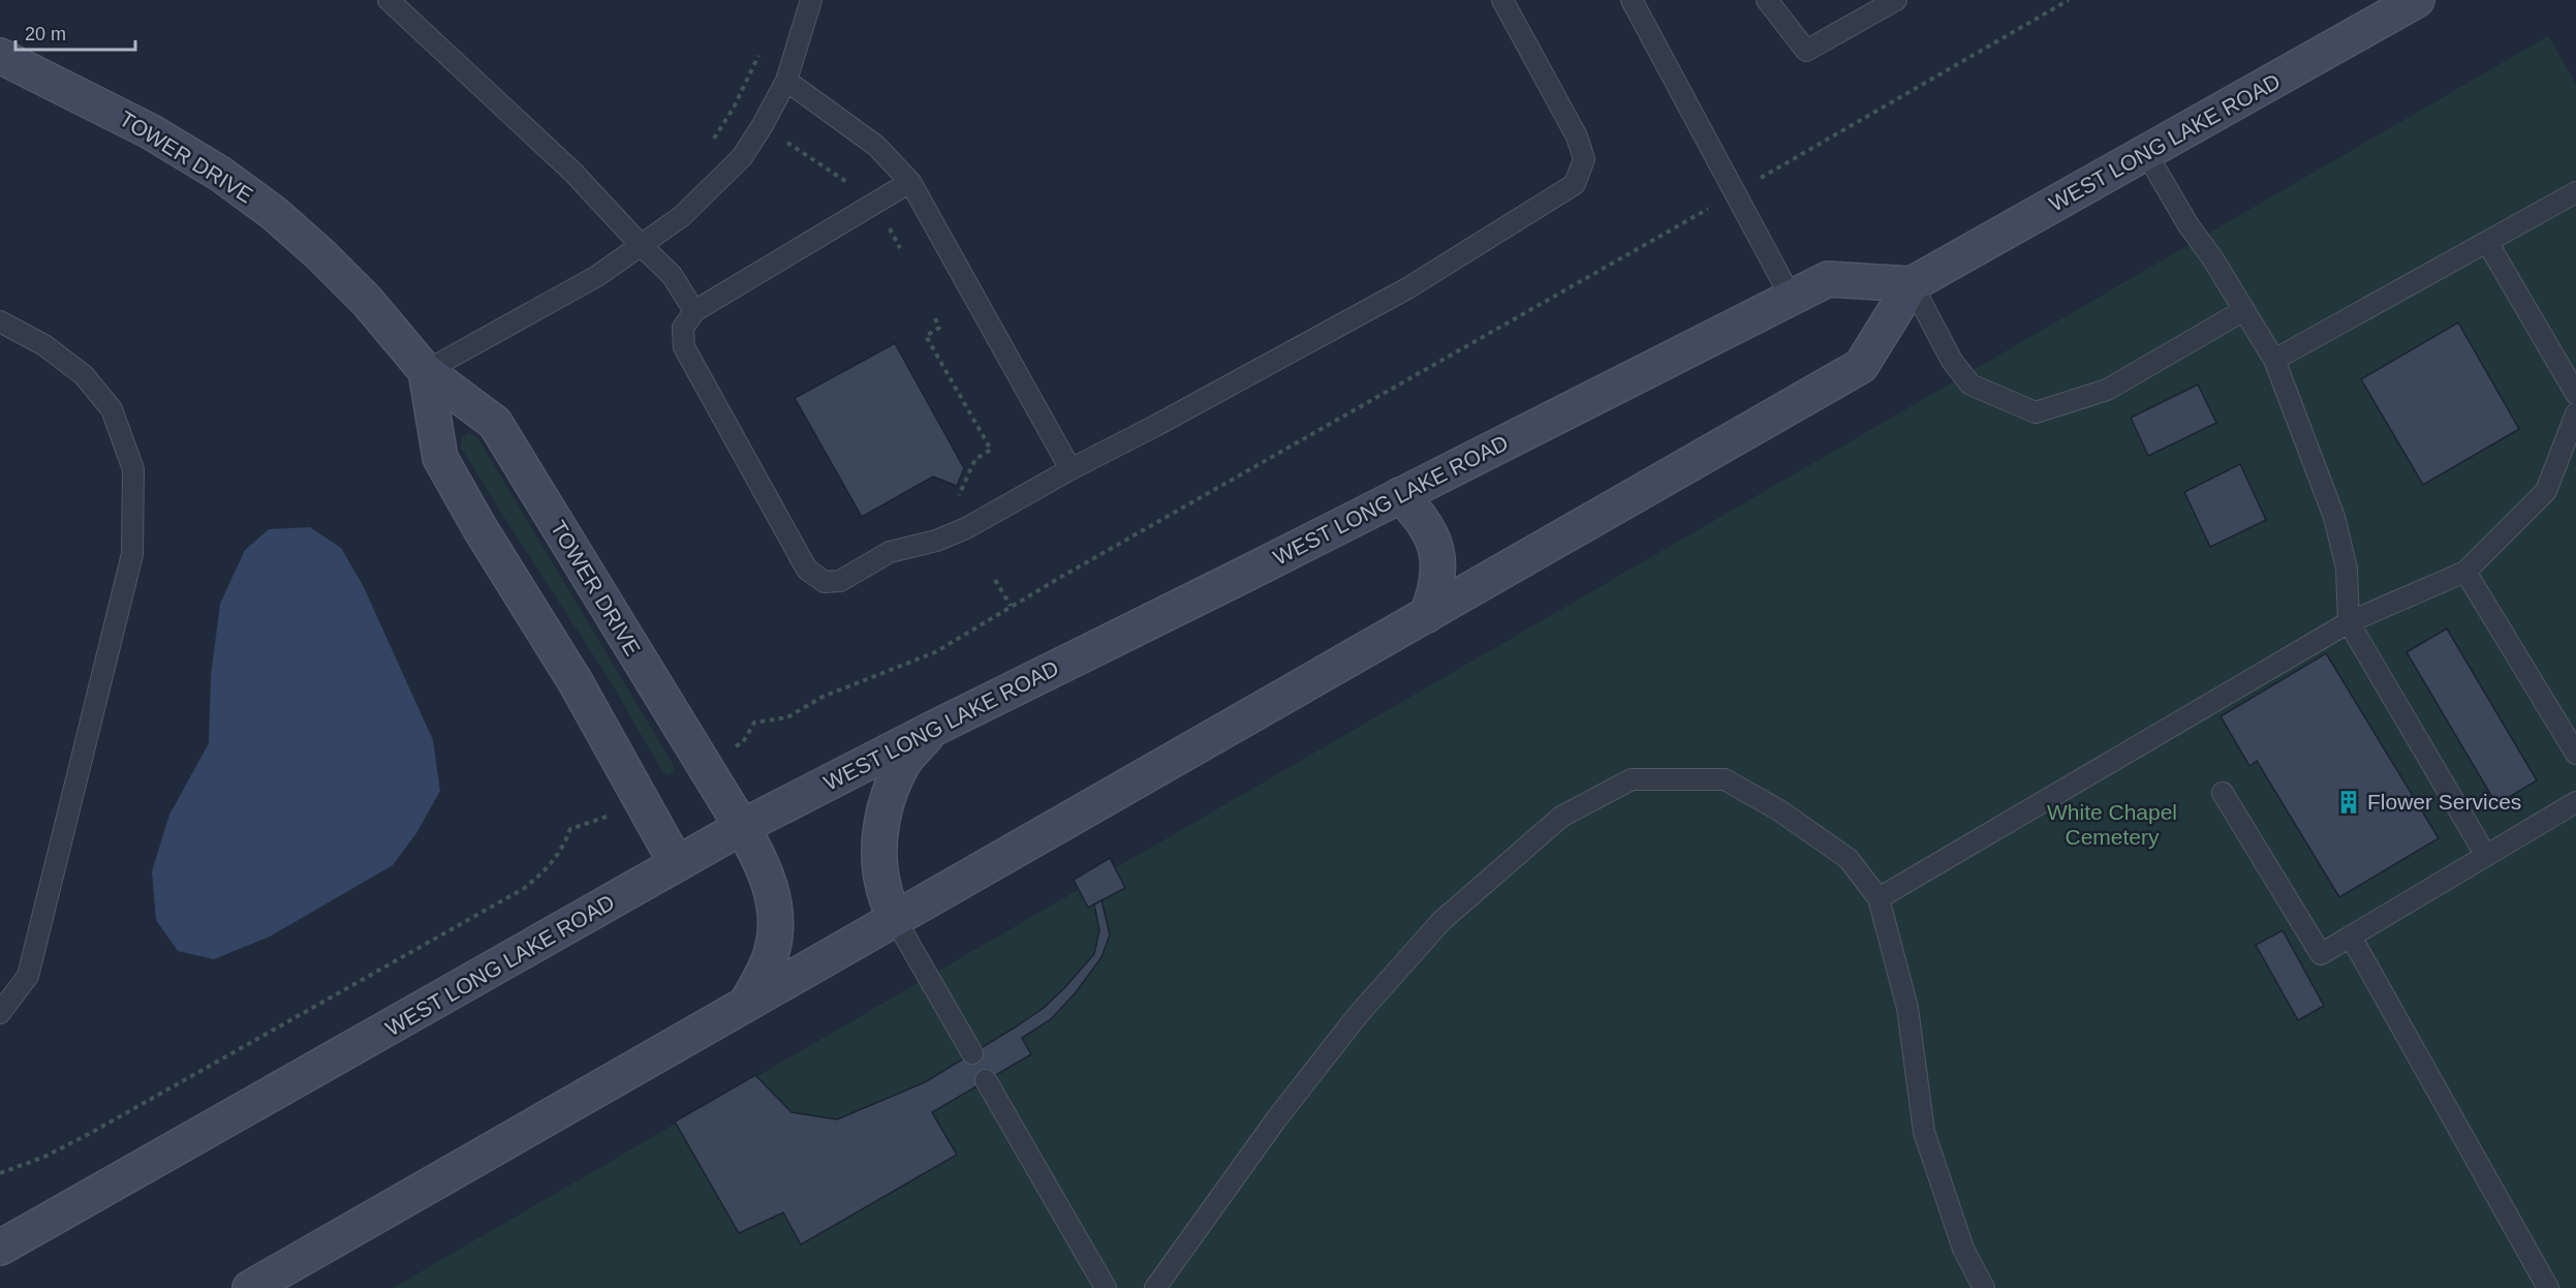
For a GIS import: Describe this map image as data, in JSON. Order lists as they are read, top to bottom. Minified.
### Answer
{"streets":{"main road":["WEST LONG LAKE ROAD","TOWER DRIVE"]},"crossings":[["WEST LONG LAKE ROAD","TOWER DRIVE"]],"parks":["White Chapel Cemetery"],"places":{"building":["Flower Services"]},"scale_bar":"20 m"}
